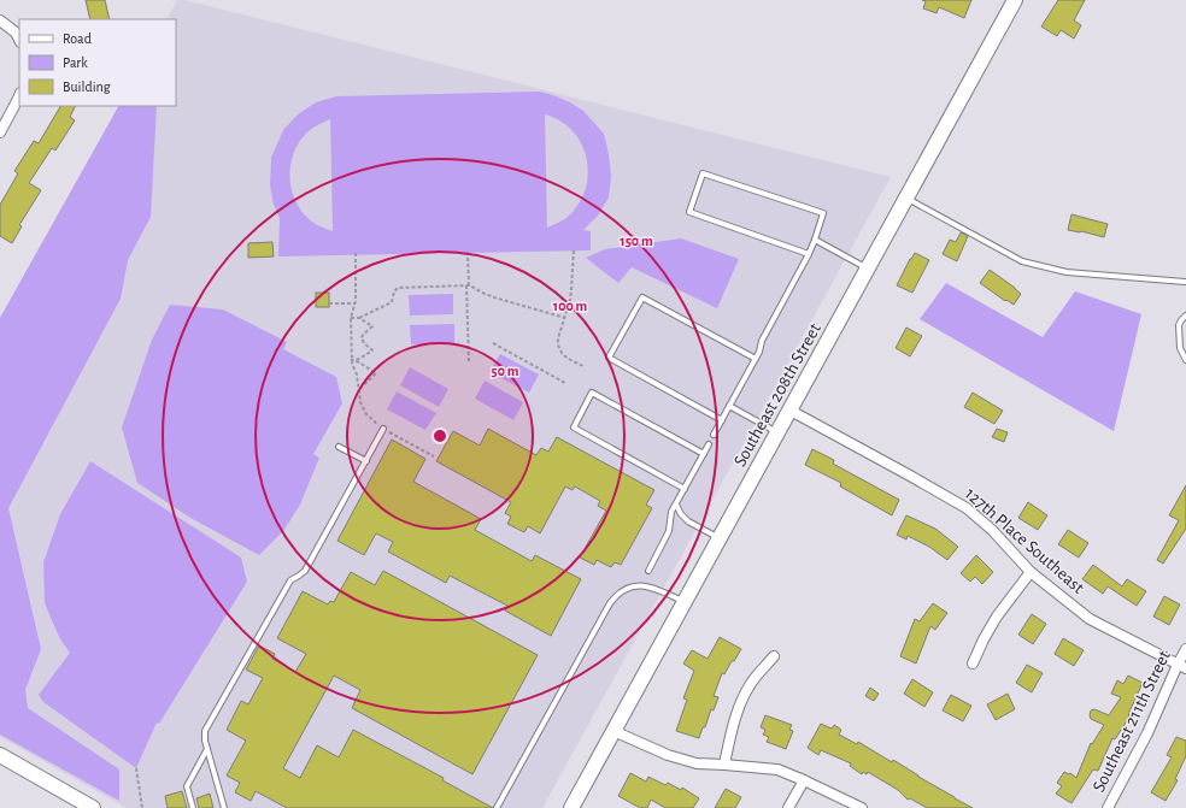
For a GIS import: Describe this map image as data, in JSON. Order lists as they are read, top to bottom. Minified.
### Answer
{"streets":{"main road":["Southeast 208th Street"],"street":["127th Place Southeast","Southeast 211th Street"]},"crossings":[["Southeast 208th Street","127th Place Southeast"],["127th Place Southeast","Southeast 211th Street"]],"legend":["Road","Park","Building"],"rings":["150 m","100 m","50 m"]}
